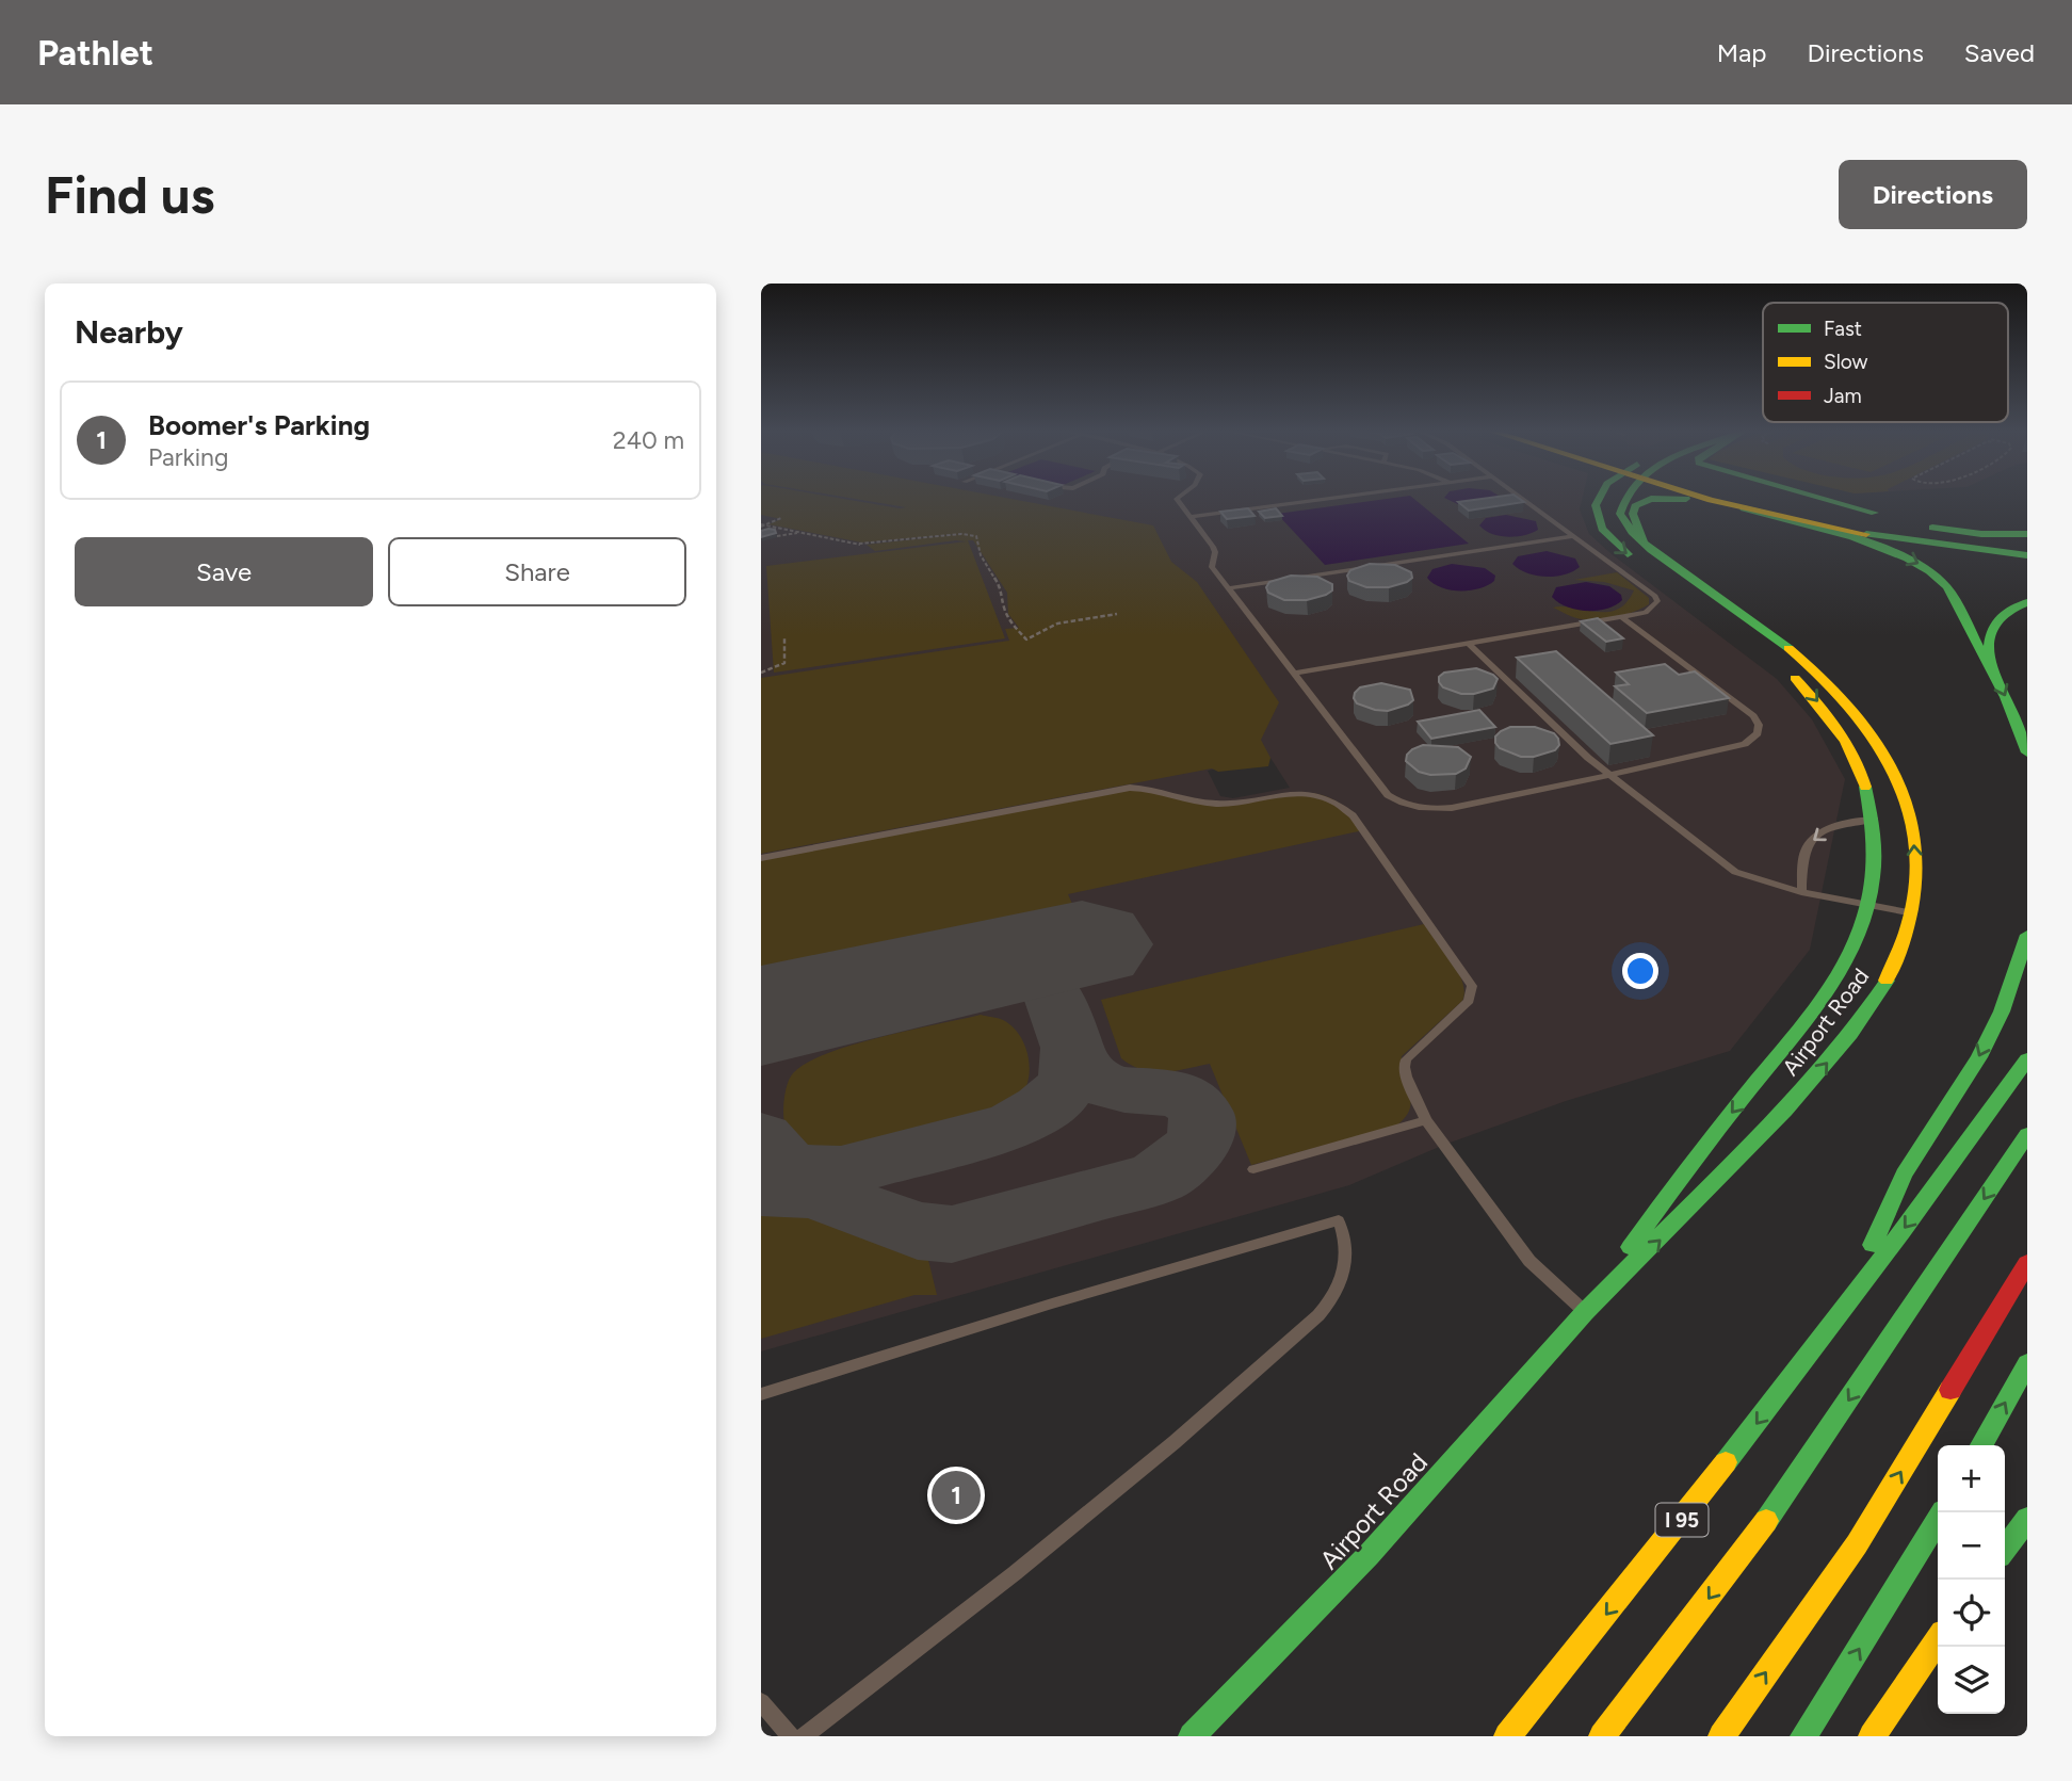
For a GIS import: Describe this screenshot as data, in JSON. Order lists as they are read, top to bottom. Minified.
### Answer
{"streets":{"main road":["Airport Road","I 95"]},"legend":["Fast","Slow","Jam"],"page":{"header":"Pathlet","nav":["Map","Directions","Saved"],"buttons":["Directions",["Save","Share"]],"title":"Find us","heading":"Nearby","list":[{"mark":"1","name":"Boomer's Parking","note":"Parking","value":"240 m"}],"map_buttons":["+","−"],"pins":"1"}}
